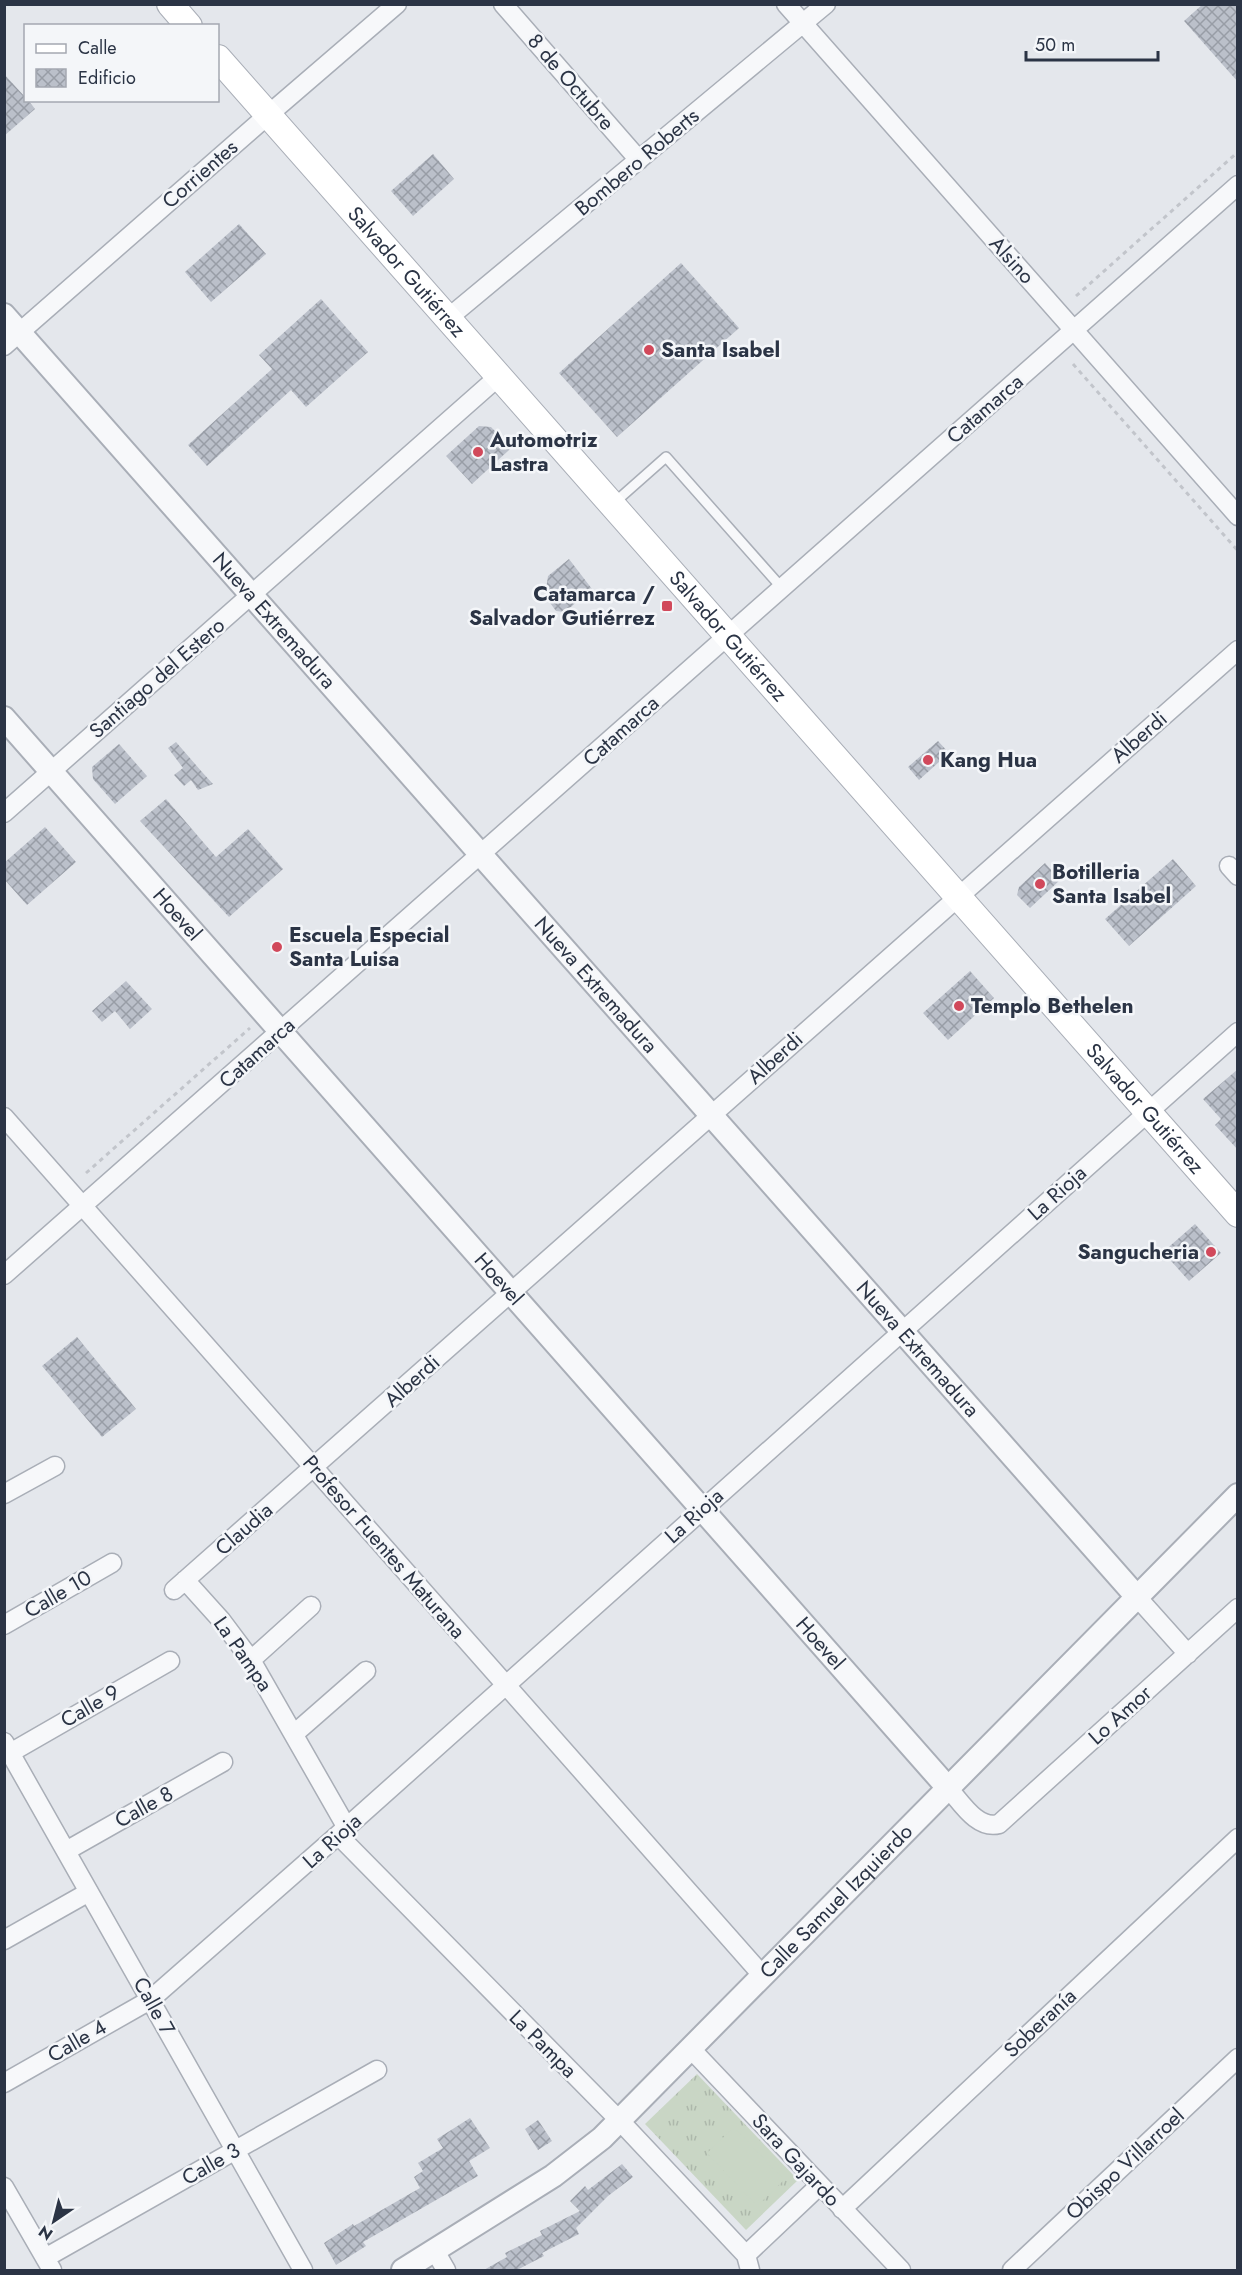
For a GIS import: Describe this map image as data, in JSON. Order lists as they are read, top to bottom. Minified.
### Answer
{"streets":{"main road":["Salvador Gutiérrez"],"street":["8 de Octubre","Bombero Roberts","Corrientes","Alsino","Catamarca","Nueva Extremadura","Santiago del Estero","Alberdi","Hoevel","La Rioja","Claudia","Profesor Fuentes Maturana","Calle 10","La Pampa","Calle 9","Lo Amor","Calle 8","Calle Samuel Izquierdo","Calle 7","Soberanía","Calle 4","Sara Gajardo","Calle 3","Obispo Villarroel"]},"crossings":[["8 de Octubre","Bombero Roberts"],["Bombero Roberts","Alsino"],["Bombero Roberts","Salvador Gutiérrez"],["Corrientes","Salvador Gutiérrez"],["Corrientes","Nueva Extremadura"],["Alsino","Catamarca"],["Salvador Gutiérrez","Catamarca"],["Salvador Gutiérrez","Santiago del Estero"],["Salvador Gutiérrez","Alberdi"],["Salvador Gutiérrez","La Rioja"],["Catamarca","Nueva Extremadura"],["Catamarca","Hoevel"],["Catamarca","Profesor Fuentes Maturana"],["Nueva Extremadura","Santiago del Estero"],["Nueva Extremadura","Alberdi"],["Nueva Extremadura","La Rioja"],["Nueva Extremadura","Lo Amor"],["Nueva Extremadura","Calle Samuel Izquierdo"],["Santiago del Estero","Hoevel"],["Alberdi","Hoevel"],["Alberdi","Claudia"],["Alberdi","Profesor Fuentes Maturana"],["Hoevel","La Rioja"],["Hoevel","Lo Amor"],["Hoevel","Calle Samuel Izquierdo"],["La Rioja","Profesor Fuentes Maturana"],["La Rioja","La Pampa"],["La Rioja","Calle 7"],["La Rioja","Calle 4"],["Claudia","Profesor Fuentes Maturana"],["Claudia","La Pampa"],["Profesor Fuentes Maturana","Calle Samuel Izquierdo"],["La Pampa","Calle Samuel Izquierdo"],["Calle 9","Calle 7"],["Calle 8","Calle 7"],["Calle Samuel Izquierdo","Sara Gajardo"],["Calle 7","Calle 4"],["Calle 7","Calle 3"],["Soberanía","Sara Gajardo"]],"places":{"other":["Santa Isabel","Automotriz Lastra","Kang Hua","Botilleria Santa Isabel","Escuela Especial Santa Luisa","Templo Bethelen","Sangucheria"],"transit":["Catamarca / Salvador Gutiérrez"]},"legend":["Calle","Edificio"],"scale_bar":"50 m","north":"bottom left"}
